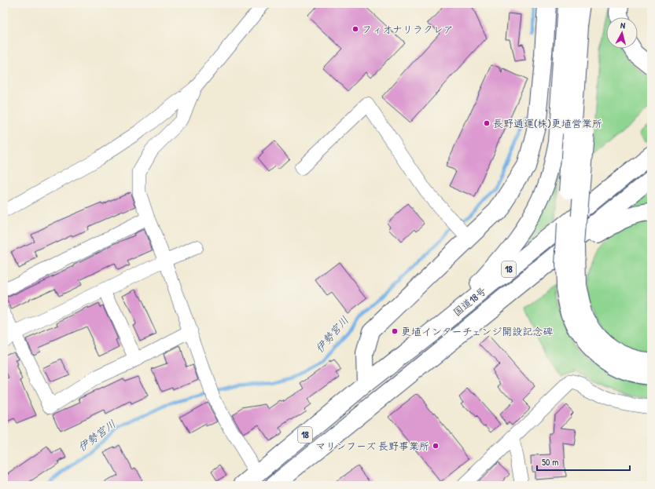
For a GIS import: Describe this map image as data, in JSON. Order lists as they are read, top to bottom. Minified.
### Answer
{"streets":{"main road":["18","国道18号"]},"water":["伊勢宮川"],"places":["フィオナリラクレア","長野通運(株)更埴営業所","更埴インターチェンジ開設記念碑","マリンフーズ 長野事業所"],"scale_bar":"50 m","north":"top"}
